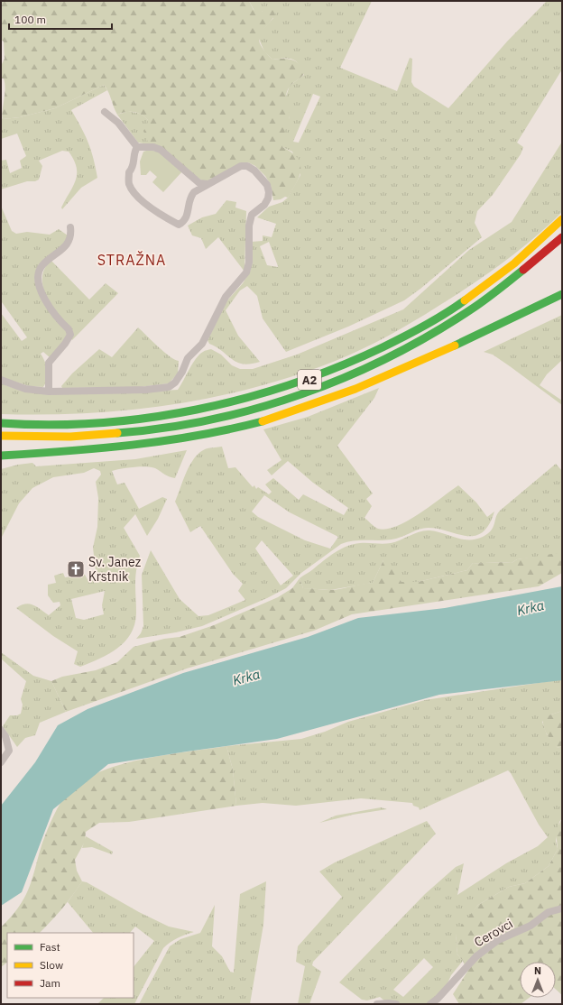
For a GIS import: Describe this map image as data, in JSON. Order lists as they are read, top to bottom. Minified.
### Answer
{"streets":{"main road":["A2"],"street":["Cerovci"]},"districts":["STRAŽNA"],"water":["Krka"],"places":{"church":["Sv. Janez Krstnik"]},"legend":["Fast","Slow","Jam"],"scale_bar":"100 m","north":"top"}
